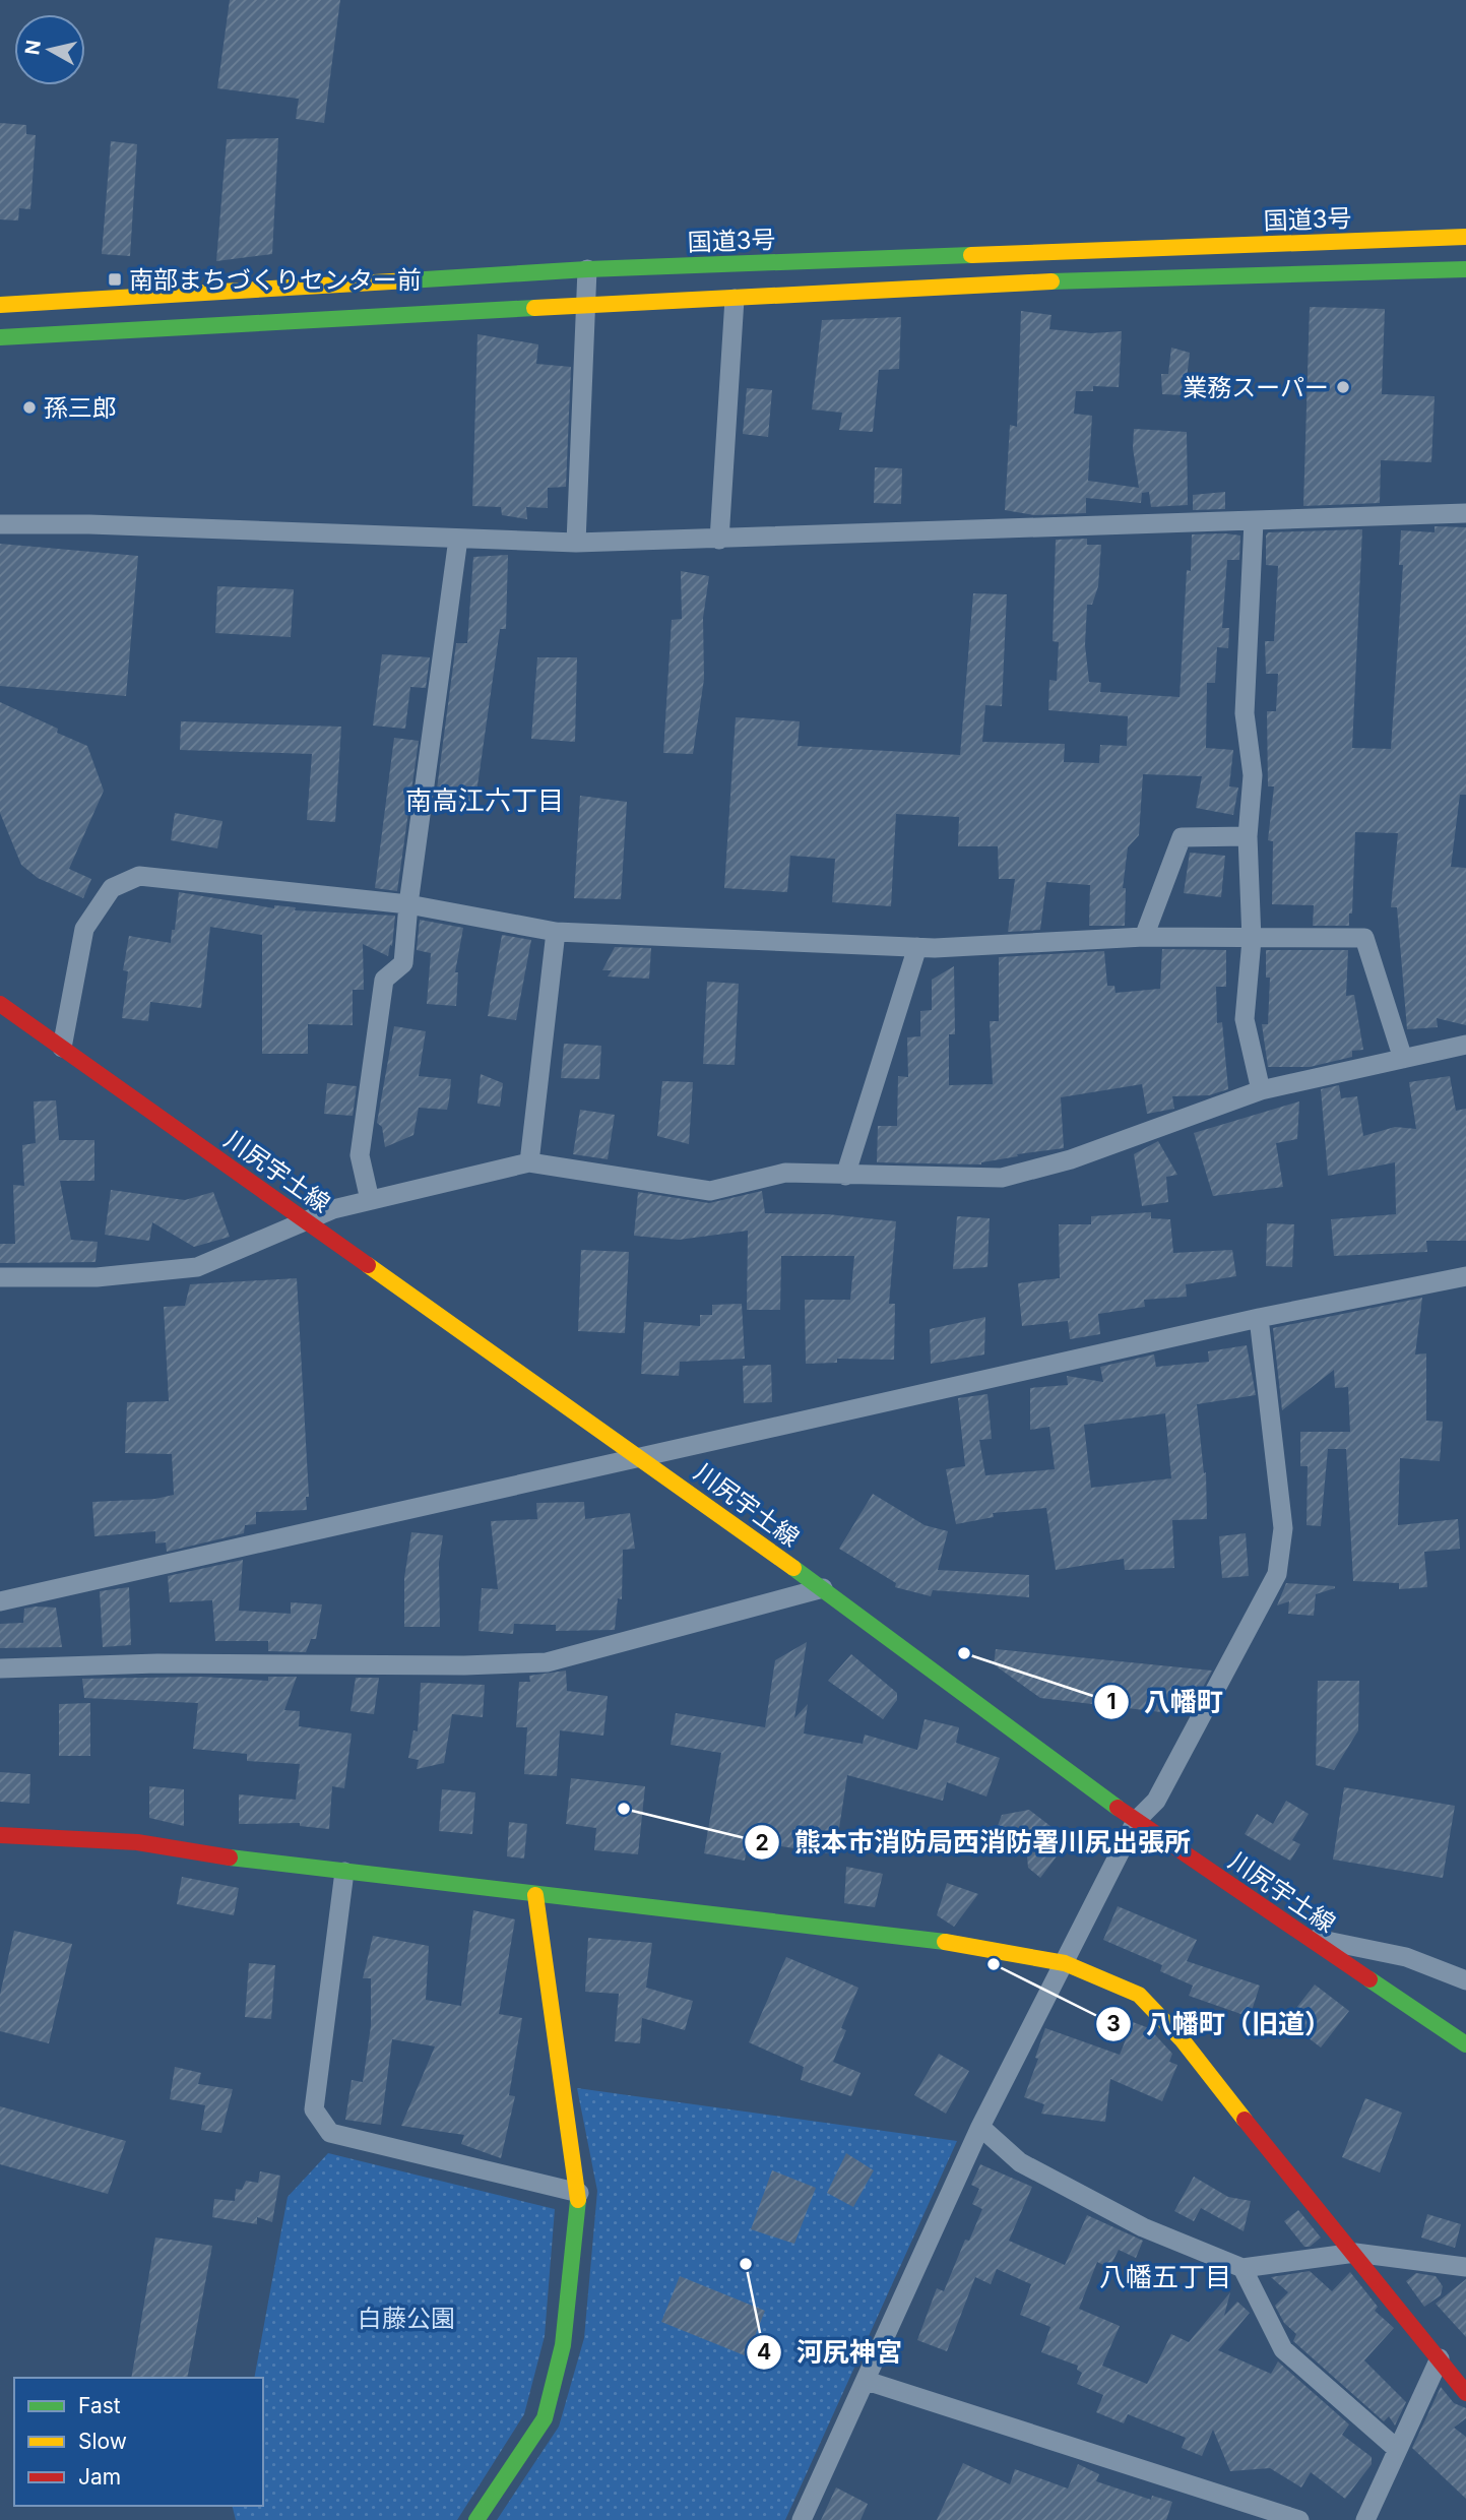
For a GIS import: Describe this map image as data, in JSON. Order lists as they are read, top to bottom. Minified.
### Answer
{"streets":{"main road":["国道3号","川尻宇土線"]},"districts":["南高江六丁目","八幡五丁目"],"parks":["白藤公園"],"places":{"transit":["南部まちづくりセンター前"],"other":["業務スーパー","孫三郎","八幡町","熊本市消防局西消防署川尻出張所","八幡町（旧道）","河尻神宮"]},"legend":["Fast","Slow","Jam"],"north":"left"}
